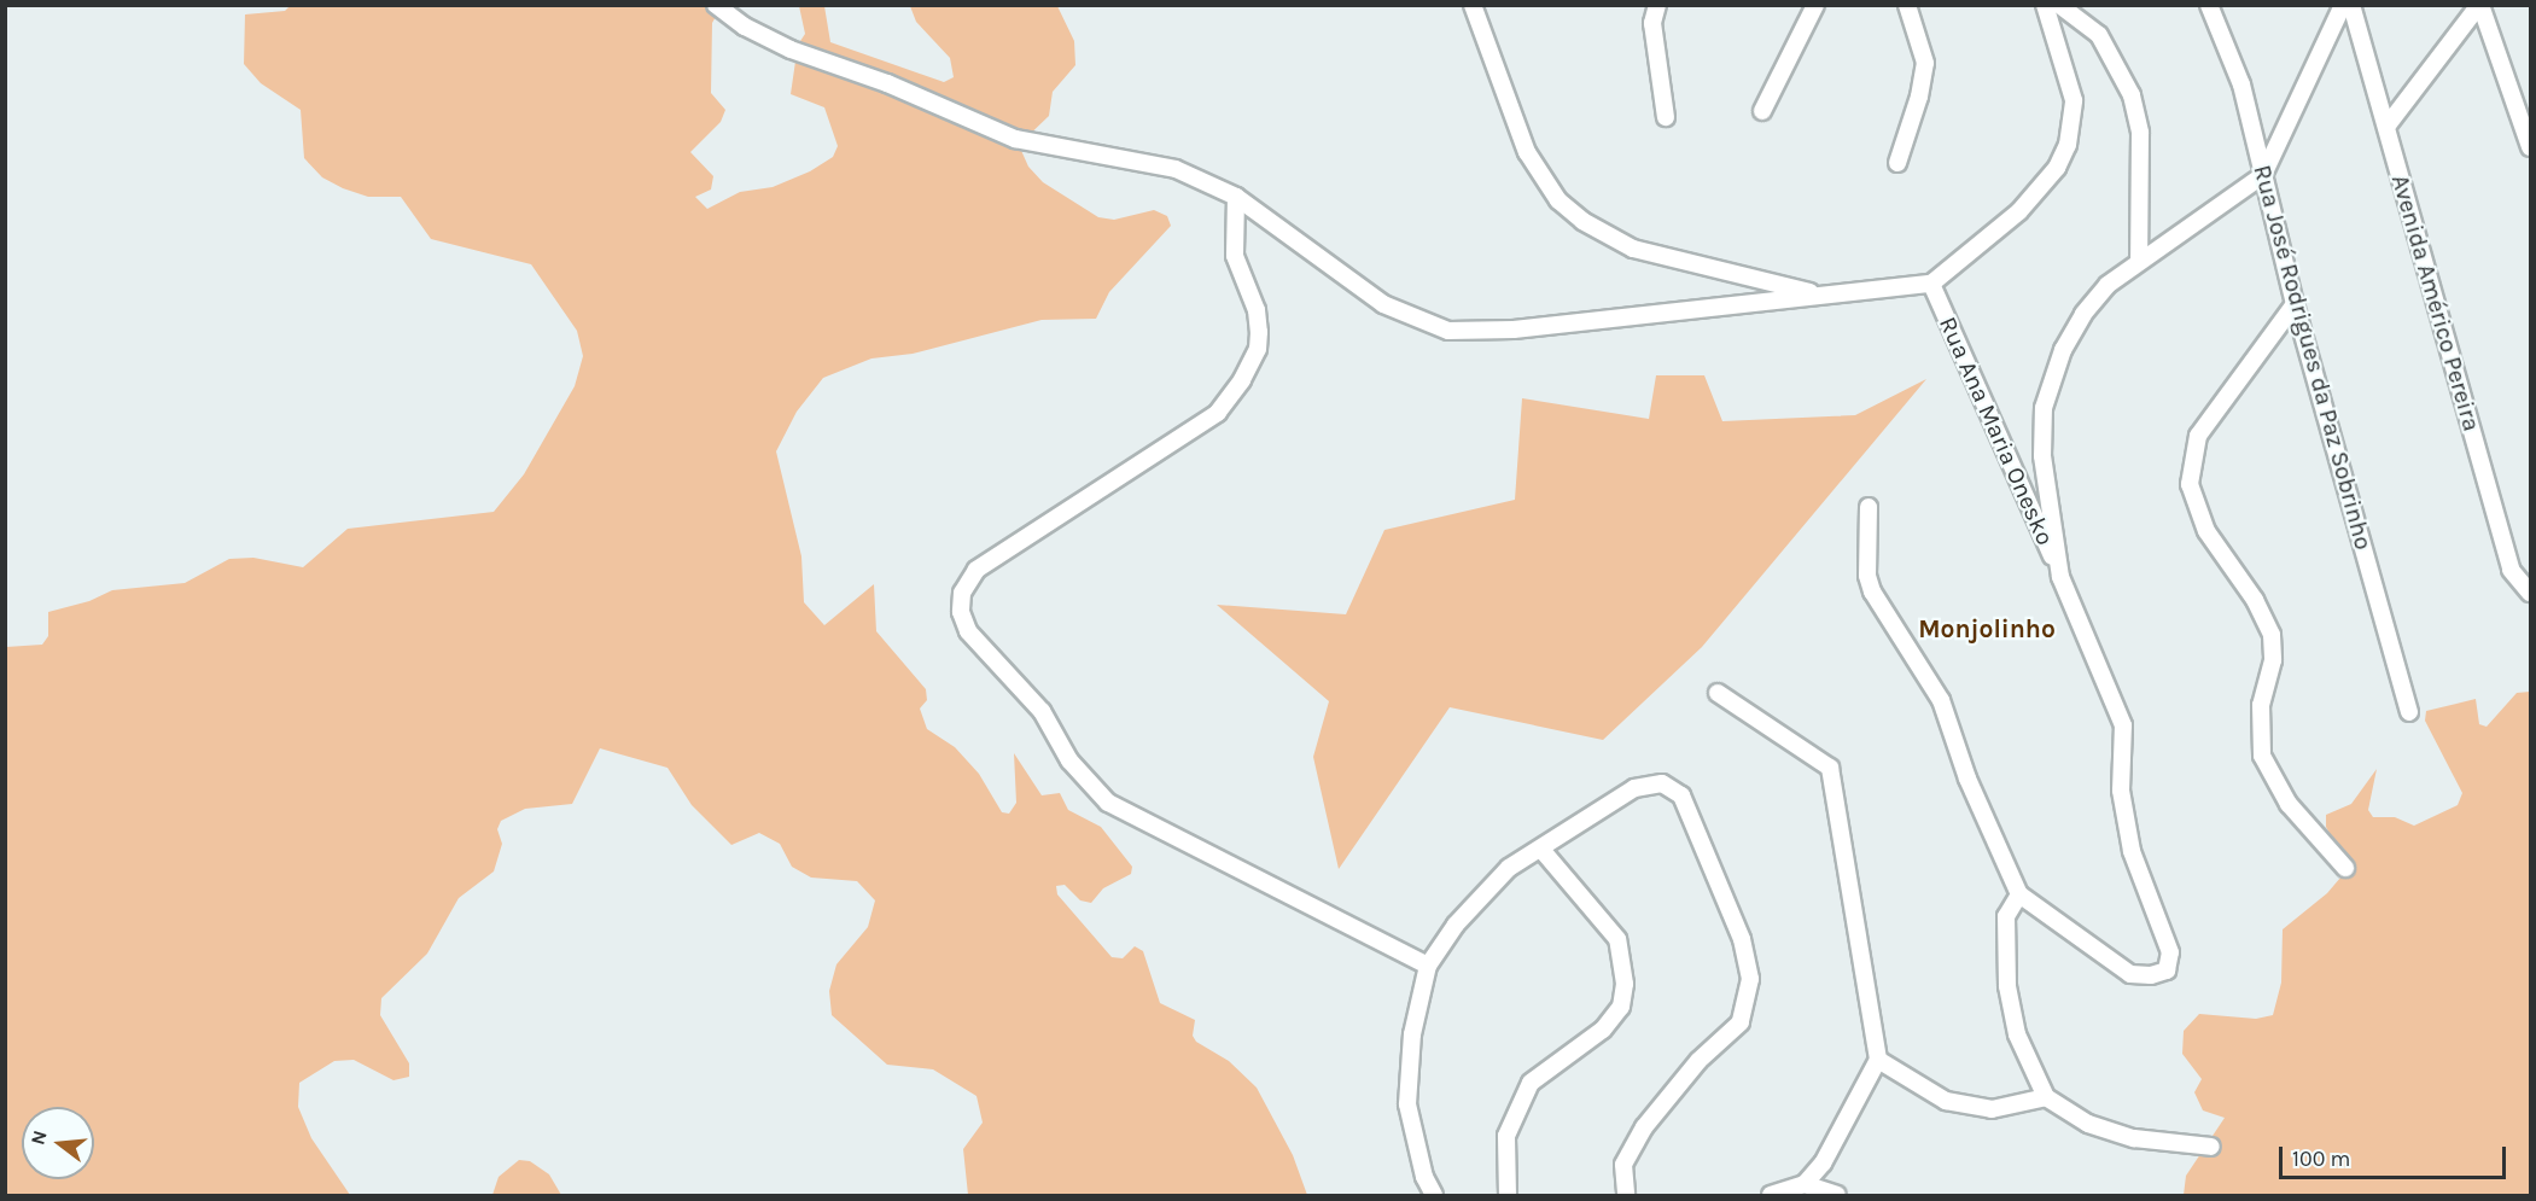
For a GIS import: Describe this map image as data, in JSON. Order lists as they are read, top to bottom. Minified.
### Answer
{"streets":{"street":["Avenida Américo Pereira","Rua José Rodrigues da Paz Sobrinho","Rua Ana Maria Onesko"]},"districts":["Monjolinho"],"scale_bar":"100 m","north":"left"}
